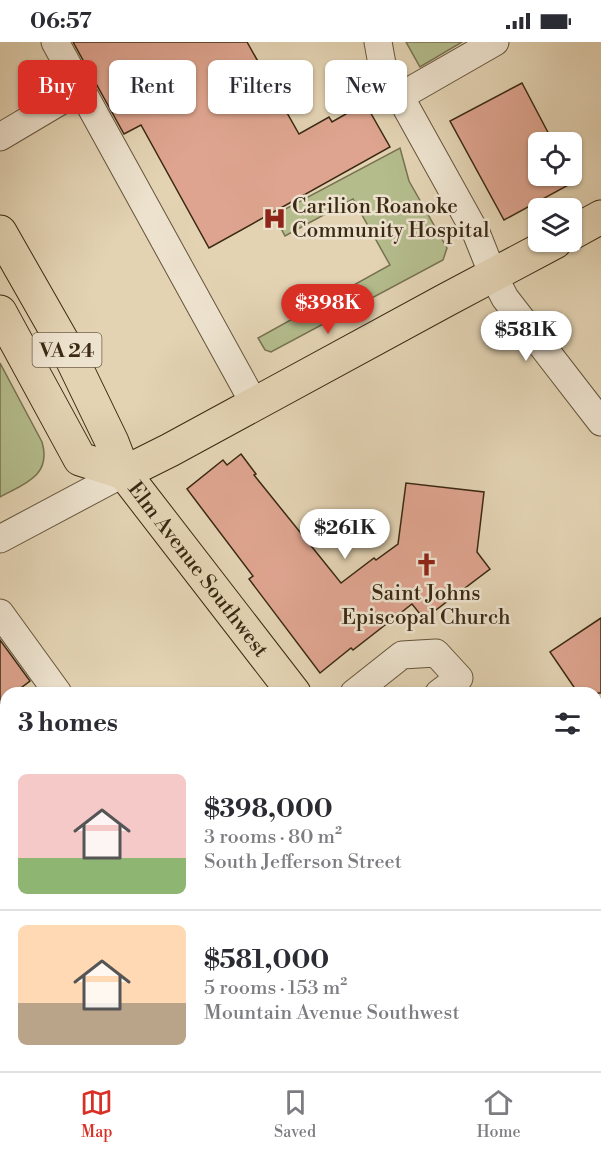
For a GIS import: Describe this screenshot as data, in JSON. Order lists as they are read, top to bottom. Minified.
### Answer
{"streets":{"main road":["VA 24","Elm Avenue Southwest"]},"crossings":[["VA 24","Elm Avenue Southwest"]],"places":{"hospital":["Carilion Roanoke Community Hospital"],"church":["Saint Johns Episcopal Church"]},"page":{"status":"06:57","chip":["Buy","Rent","Filters","New"],"price":["$398K","$581K","$261K"],"heading":"3 homes","list":[{"name":"$398,000","note":"3 rooms · 80 m² · South Jefferson Street"},{"name":"$581,000","note":"5 rooms · 153 m² · Mountain Avenue Southwest"}],"tabs":["Map","Saved","Home"]}}
